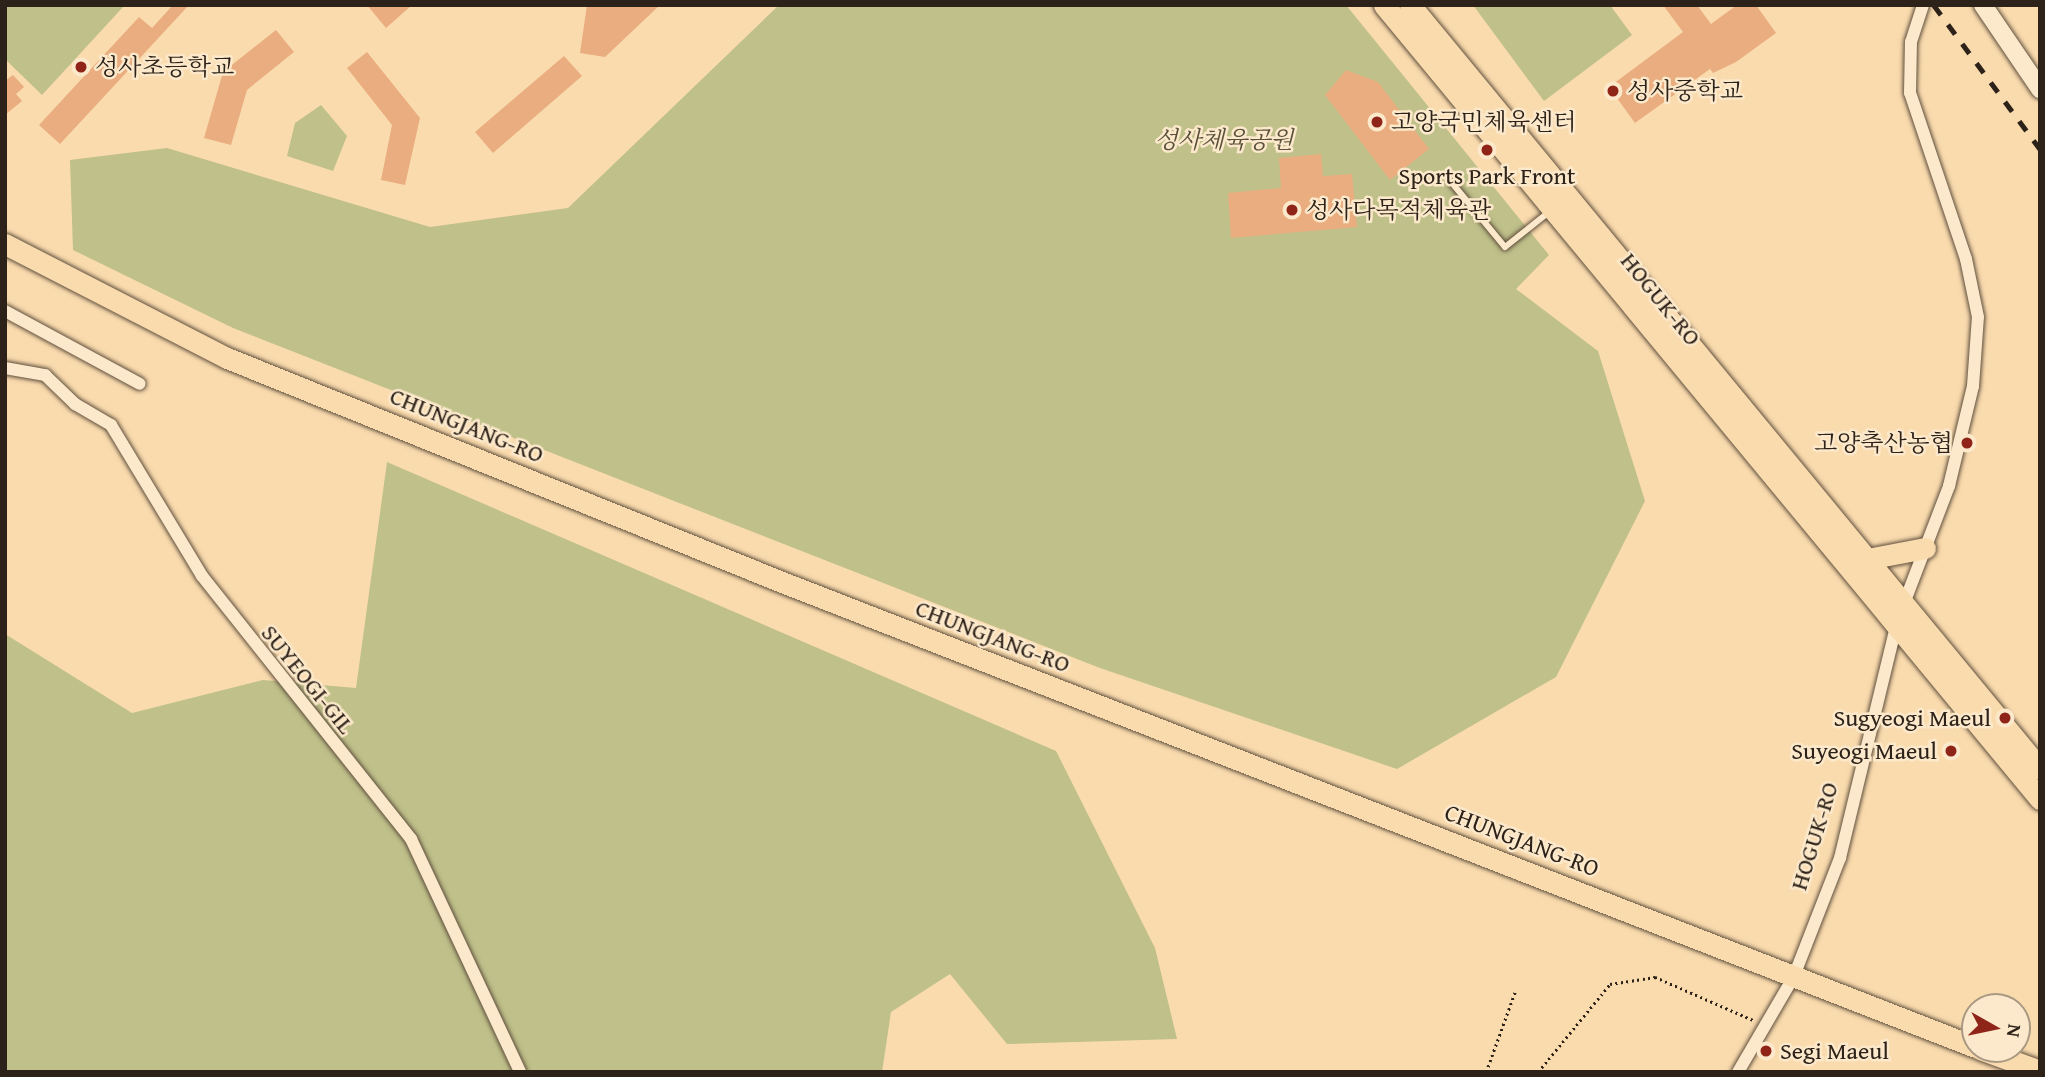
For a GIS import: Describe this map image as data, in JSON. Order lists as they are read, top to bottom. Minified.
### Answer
{"streets":{"main road":["HOGUK-RO","CHUNGJANG-RO"],"street":["SUYEOGI-GIL"]},"crossings":[["HOGUK-RO","CHUNGJANG-RO"]],"parks":["성사체육공원"],"places":["성사초등학교","성사중학교","고양국민체육센터","Sports Park Front","성사다목적체육관","고양축산농협","Sugyeogi Maeul","Suyeogi Maeul","Segi Maeul"],"north":"right"}
